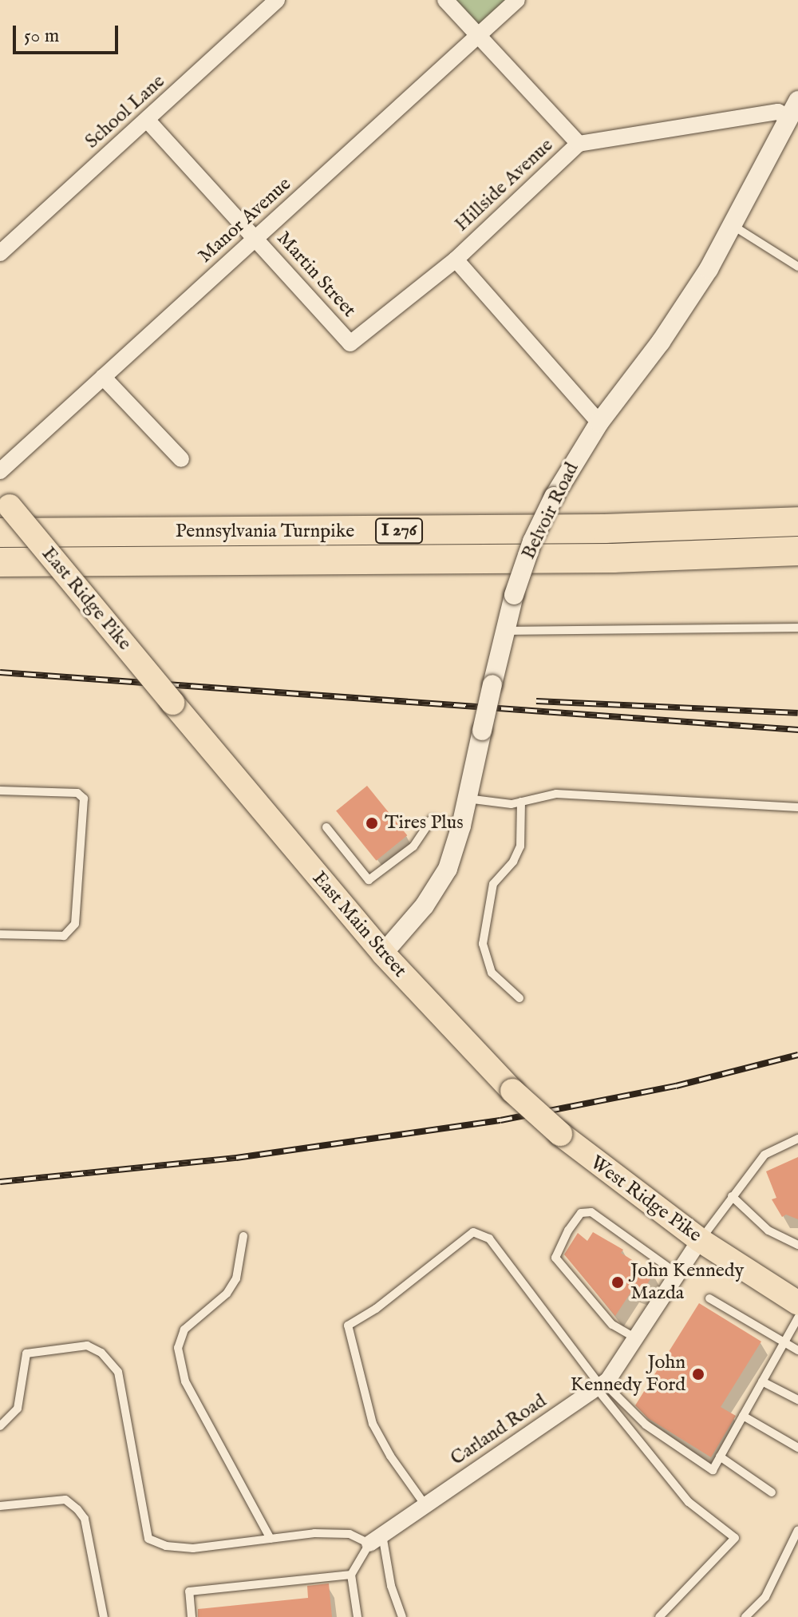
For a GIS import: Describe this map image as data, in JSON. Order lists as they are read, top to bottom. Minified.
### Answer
{"streets":{"highway":["I 276","Pennsylvania Turnpike"],"main road":["East Ridge Pike","East Main Street","West Ridge Pike"],"street":["School Lane","Hillside Avenue","Manor Avenue","Martin Street","Belvoir Road","Carland Road"]},"crossings":[["School Lane","Martin Street"],["Hillside Avenue","Martin Street"],["Hillside Avenue","Belvoir Road"],["Manor Avenue","Martin Street"],["Belvoir Road","East Main Street"],["Pennsylvania Turnpike","East Ridge Pike"],["East Ridge Pike","East Main Street"],["East Main Street","West Ridge Pike"],["West Ridge Pike","Carland Road"]],"places":["Tires Plus","John Kennedy Mazda","John Kennedy Ford"],"scale_bar":"50 m"}
